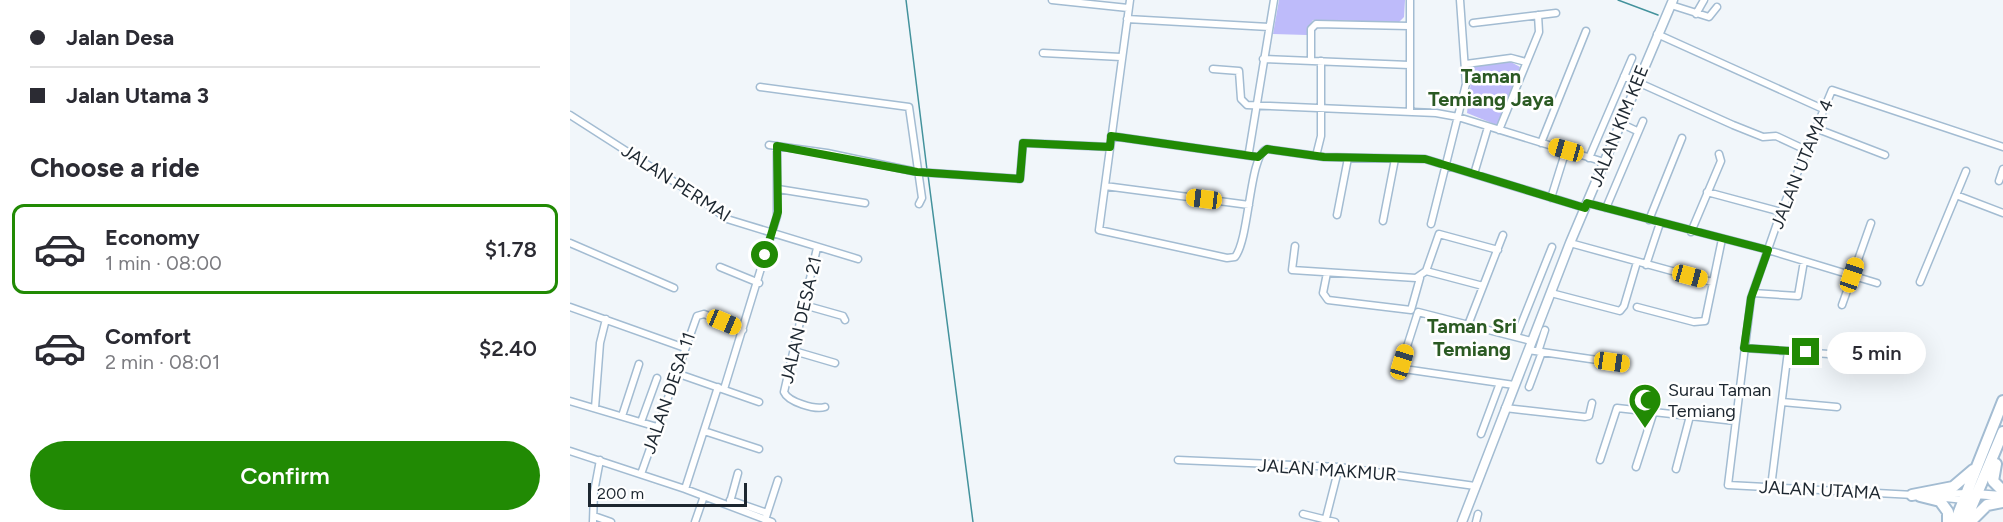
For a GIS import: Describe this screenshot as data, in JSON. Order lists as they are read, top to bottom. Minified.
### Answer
{"streets":{"street":["JALAN KIM KEE","JALAN UTAMA 4","JALAN PERMAI","JALAN DESA 21","JALAN DESA 11","JALAN MAKMUR","JALAN UTAMA"]},"crossings":[["JALAN KIM KEE","JALAN MAKMUR"],["JALAN UTAMA 4","JALAN UTAMA"],["JALAN PERMAI","JALAN DESA 21"]],"districts":["Taman Temiang Jaya","Taman Sri Temiang"],"places":{"mosque":["Surau Taman Temiang"]},"scale_bar":"200 m","page":{"banner":["Jalan Desa","Jalan Utama 3"],"heading":"Choose a ride","list":[{"name":"Economy","note":"1 min · 08:00","value":"$1.78"},{"name":"Comfort","note":"2 min · 08:01","value":"$2.40"}],"bubble":"5 min","buttons":"Confirm","scale":"200 m"}}
